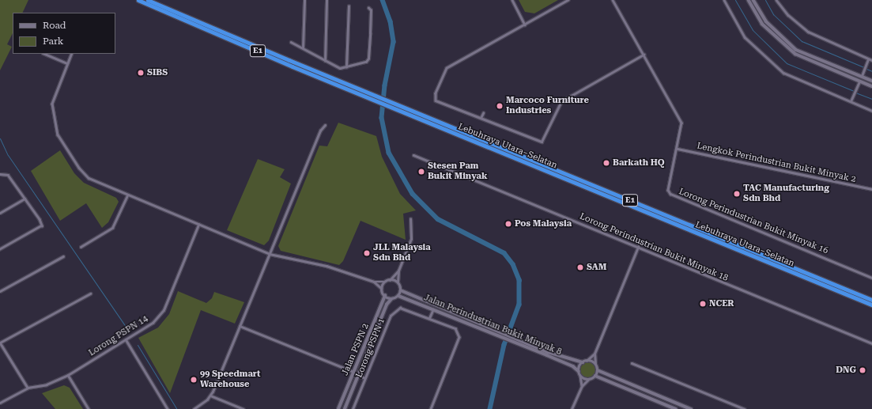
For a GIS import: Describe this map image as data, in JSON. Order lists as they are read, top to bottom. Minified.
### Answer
{"streets":{"highway":["E1","Lebuhraya Utara–Selatan"],"street":["Lengkok Perindustrian Bukit Minyak 2","Lorong Perindustrian Bukit Minyak 16","Lorong Perindustrian Bukit Minyak 18","Jalan Perindustrian Bukit Minyak 8","Lorong PSPN 14","Lorong PSPN 1","Jalan PSPN 2"]},"crossings":[["Lengkok Perindustrian Bukit Minyak 2","Lorong Perindustrian Bukit Minyak 16"],["Jalan Perindustrian Bukit Minyak 8","Jalan PSPN 2"]],"places":["SIBS","Marcoco Furniture Industries","Barkath HQ","Stesen Pam Bukit Minyak","TAC Manufacturing Sdn Bhd","Pos Malaysia","JLL Malaysia Sdn Bhd","SAM","NCER","DNG","99 Speedmart Warehouse"],"legend":["Road","Park"]}
